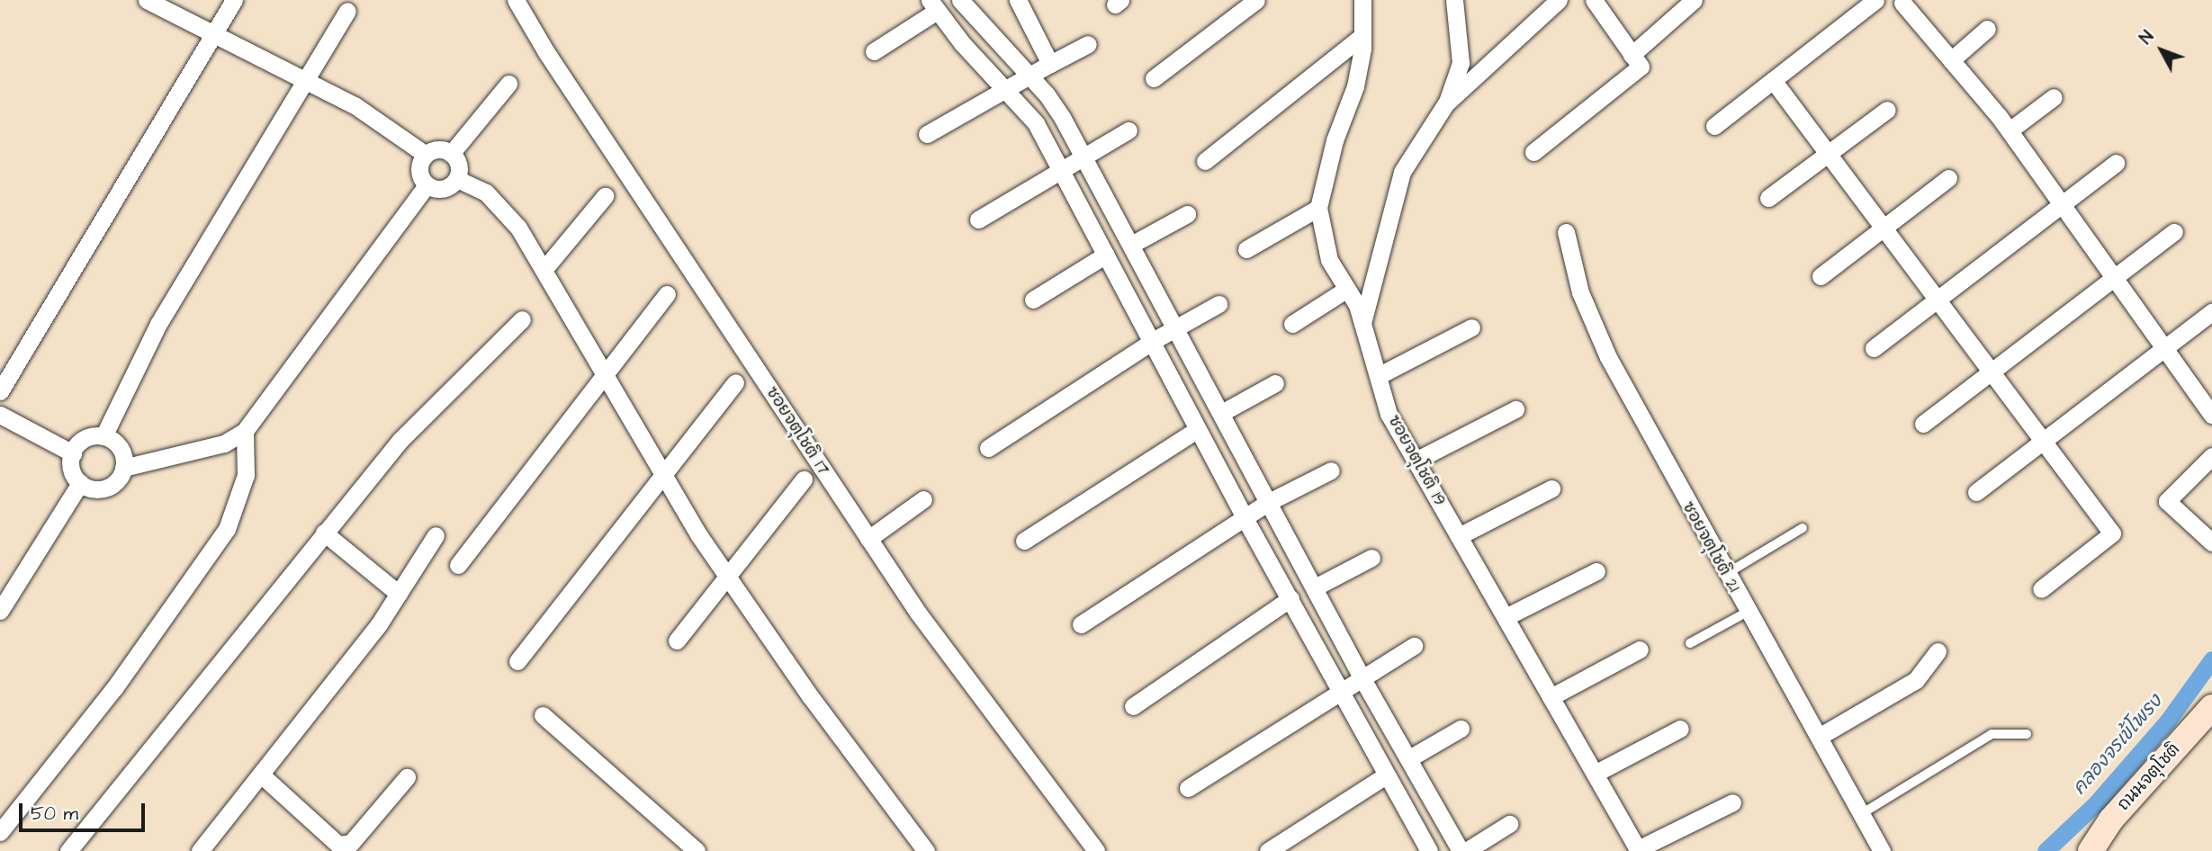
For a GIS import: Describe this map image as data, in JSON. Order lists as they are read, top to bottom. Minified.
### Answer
{"streets":{"street":["ซอยจตุโชติ 17","ซอยจตุโชติ 19","ซอยจตุโชติ 21","ถนนจตุโชติ"]},"water":["คลองจรเข้โพรง"],"scale_bar":"50 m","north":"top left"}
